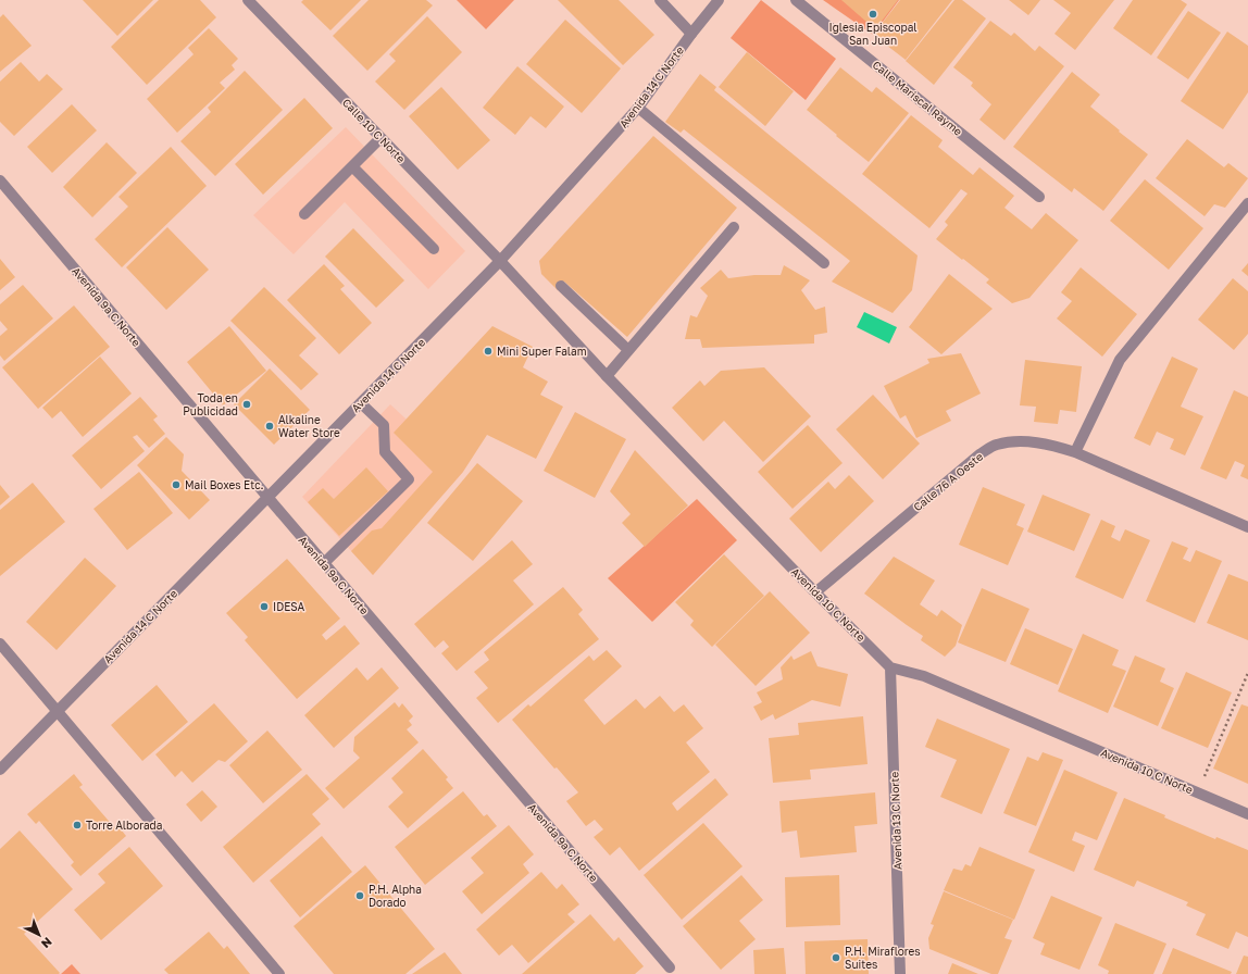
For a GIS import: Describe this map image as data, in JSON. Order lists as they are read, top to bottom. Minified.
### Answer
{"streets":{"street":["Avenida 14 C Norte","Calle Mariscal Rayme","Calle 10 C Norte","Avenida 9a C Norte","Calle 76 A Oeste","Avenida 10 C Norte","Avenida 13 C Norte"]},"crossings":[["Avenida 14 C Norte","Calle 10 C Norte"],["Avenida 14 C Norte","Avenida 9a C Norte"],["Avenida 14 C Norte","Avenida 10 C Norte"],["Calle 10 C Norte","Avenida 10 C Norte"],["Calle 76 A Oeste","Avenida 10 C Norte"],["Avenida 10 C Norte","Avenida 13 C Norte"]],"places":["Iglesia Episcopal San Juan","Mini Super Falam","Toda en Publicidad","Alkaline Water Store","Mail Boxes Etc.","IDESA","Torre Alborada","P.H. Alpha Dorado","P.H. Miraflores Suites"],"north":"bottom right"}
